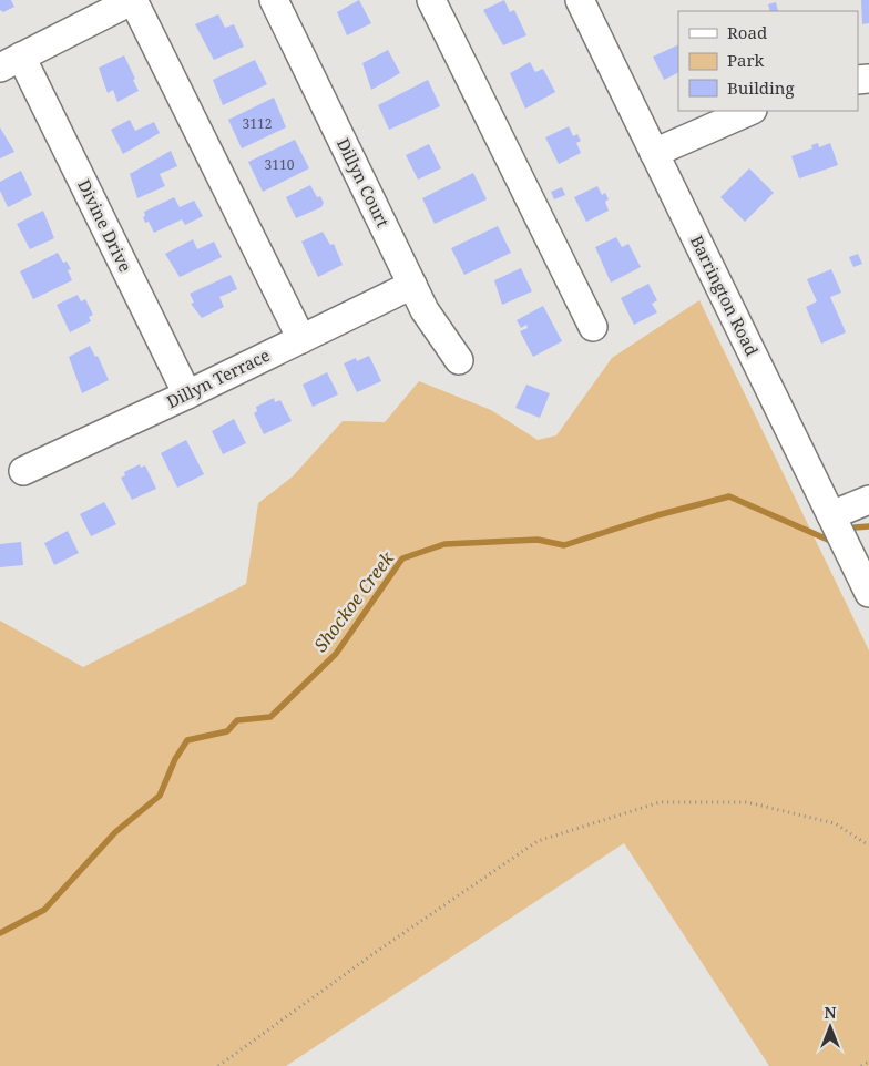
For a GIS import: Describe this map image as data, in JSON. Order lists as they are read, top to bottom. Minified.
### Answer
{"streets":{"street":["Dillyn Court","Divine Drive","Barrington Road","Dillyn Terrace"]},"crossings":[["Dillyn Court","Dillyn Terrace"],["Divine Drive","Dillyn Terrace"]],"water":["Shockoe Creek"],"house_numbers":["3112","3110"],"legend":["Road","Park","Building"],"north":"top"}
